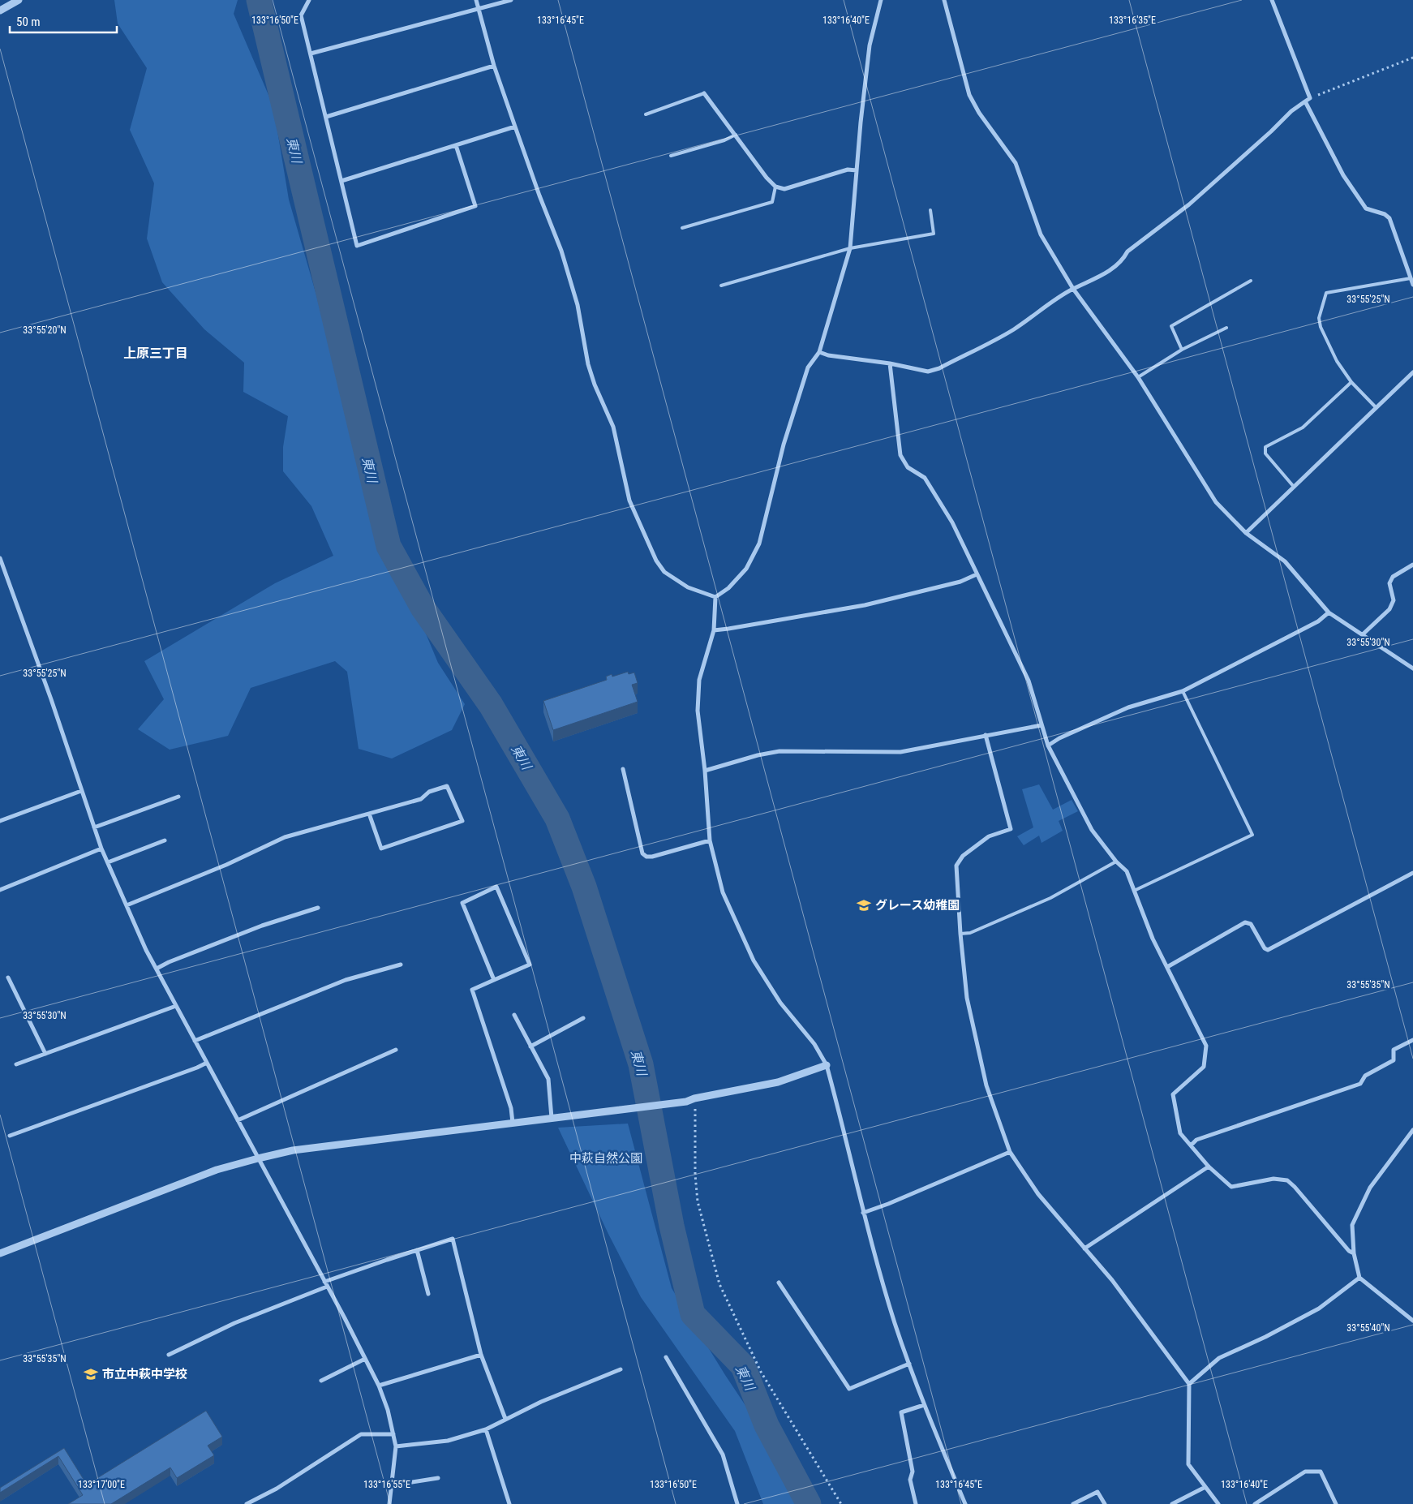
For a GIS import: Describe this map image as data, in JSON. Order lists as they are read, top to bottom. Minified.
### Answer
{"districts":["上原三丁目"],"water":["東川"],"parks":["中萩自然公園"],"places":{"school or university":["グレース幼稚園","市立中萩中学校"]},"scale_bar":"50 m","coordinates":["133°16'50\"E","133°16'45\"E","133°16'40\"E","133°16'35\"E","33°55'25\"N","33°55'20\"N","33°55'30\"N","33°55'35\"N","33°55'40\"N","133°17'00\"E","133°16'55\"E"]}
